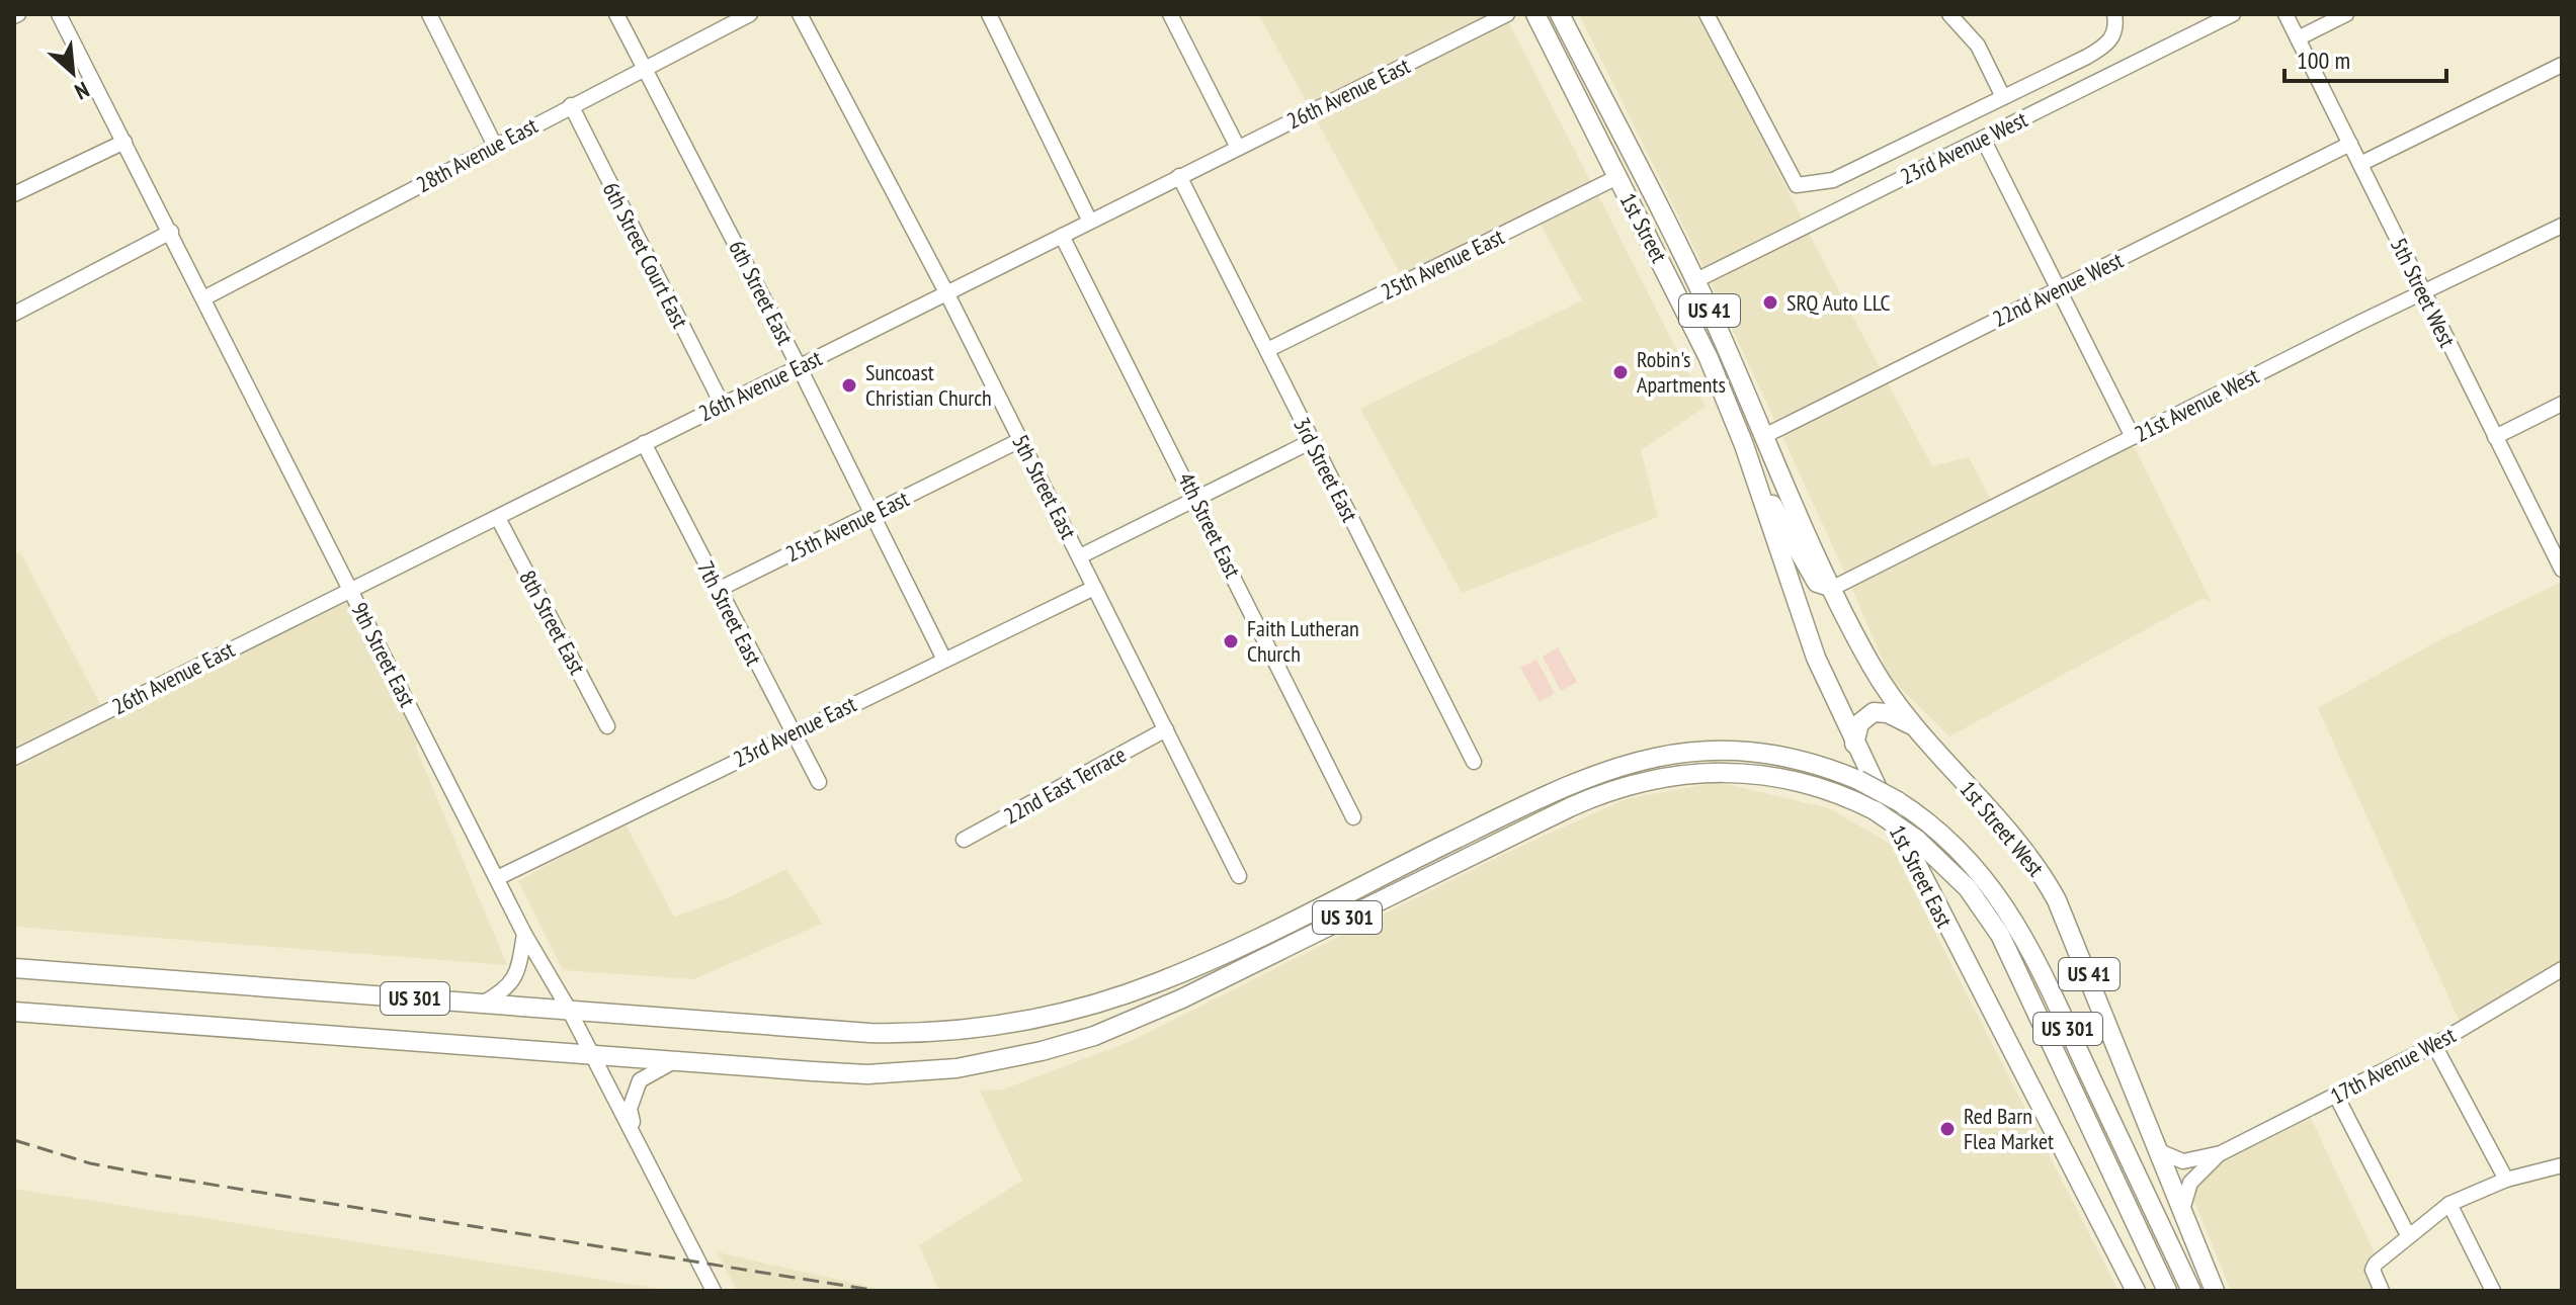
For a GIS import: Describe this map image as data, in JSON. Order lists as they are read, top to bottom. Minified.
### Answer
{"streets":{"main road":["1st Street","US 41","1st Street West","1st Street East","US 301"],"street":["26th Avenue East","23rd Avenue West","28th Avenue East","6th Street Court East","25th Avenue East","22nd Avenue West","6th Street East","5th Street West","21st Avenue West","3rd Street East","5th Street East","4th Street East","7th Street East","8th Street East","9th Street East","23rd Avenue East","22nd East Terrace","17th Avenue West"]},"crossings":[["26th Avenue East","6th Street Court East"],["26th Avenue East","6th Street East"],["26th Avenue East","3rd Street East"],["26th Avenue East","5th Street East"],["26th Avenue East","4th Street East"],["26th Avenue East","7th Street East"],["26th Avenue East","8th Street East"],["26th Avenue East","9th Street East"],["23rd Avenue West","1st Street"],["28th Avenue East","6th Street Court East"],["28th Avenue East","6th Street East"],["28th Avenue East","9th Street East"],["1st Street","25th Avenue East"],["1st Street","22nd Avenue West"],["1st Street","1st Street West"],["1st Street","1st Street East"],["25th Avenue East","6th Street East"],["25th Avenue East","3rd Street East"],["25th Avenue East","5th Street East"],["25th Avenue East","7th Street East"],["22nd Avenue West","5th Street West"],["22nd Avenue West","1st Street West"],["6th Street East","23rd Avenue East"],["5th Street West","21st Avenue West"],["21st Avenue West","1st Street West"],["5th Street East","23rd Avenue East"],["5th Street East","22nd East Terrace"],["7th Street East","23rd Avenue East"],["9th Street East","23rd Avenue East"],["9th Street East","1st Street West"],["9th Street East","US 301"],["1st Street West","US 301"],["1st Street West","17th Avenue West"]],"places":["SRQ Auto LLC","Robin's Apartments","Suncoast Christian Church","Faith Lutheran Church","Red Barn Flea Market"],"scale_bar":"100 m","north":"bottom right"}
